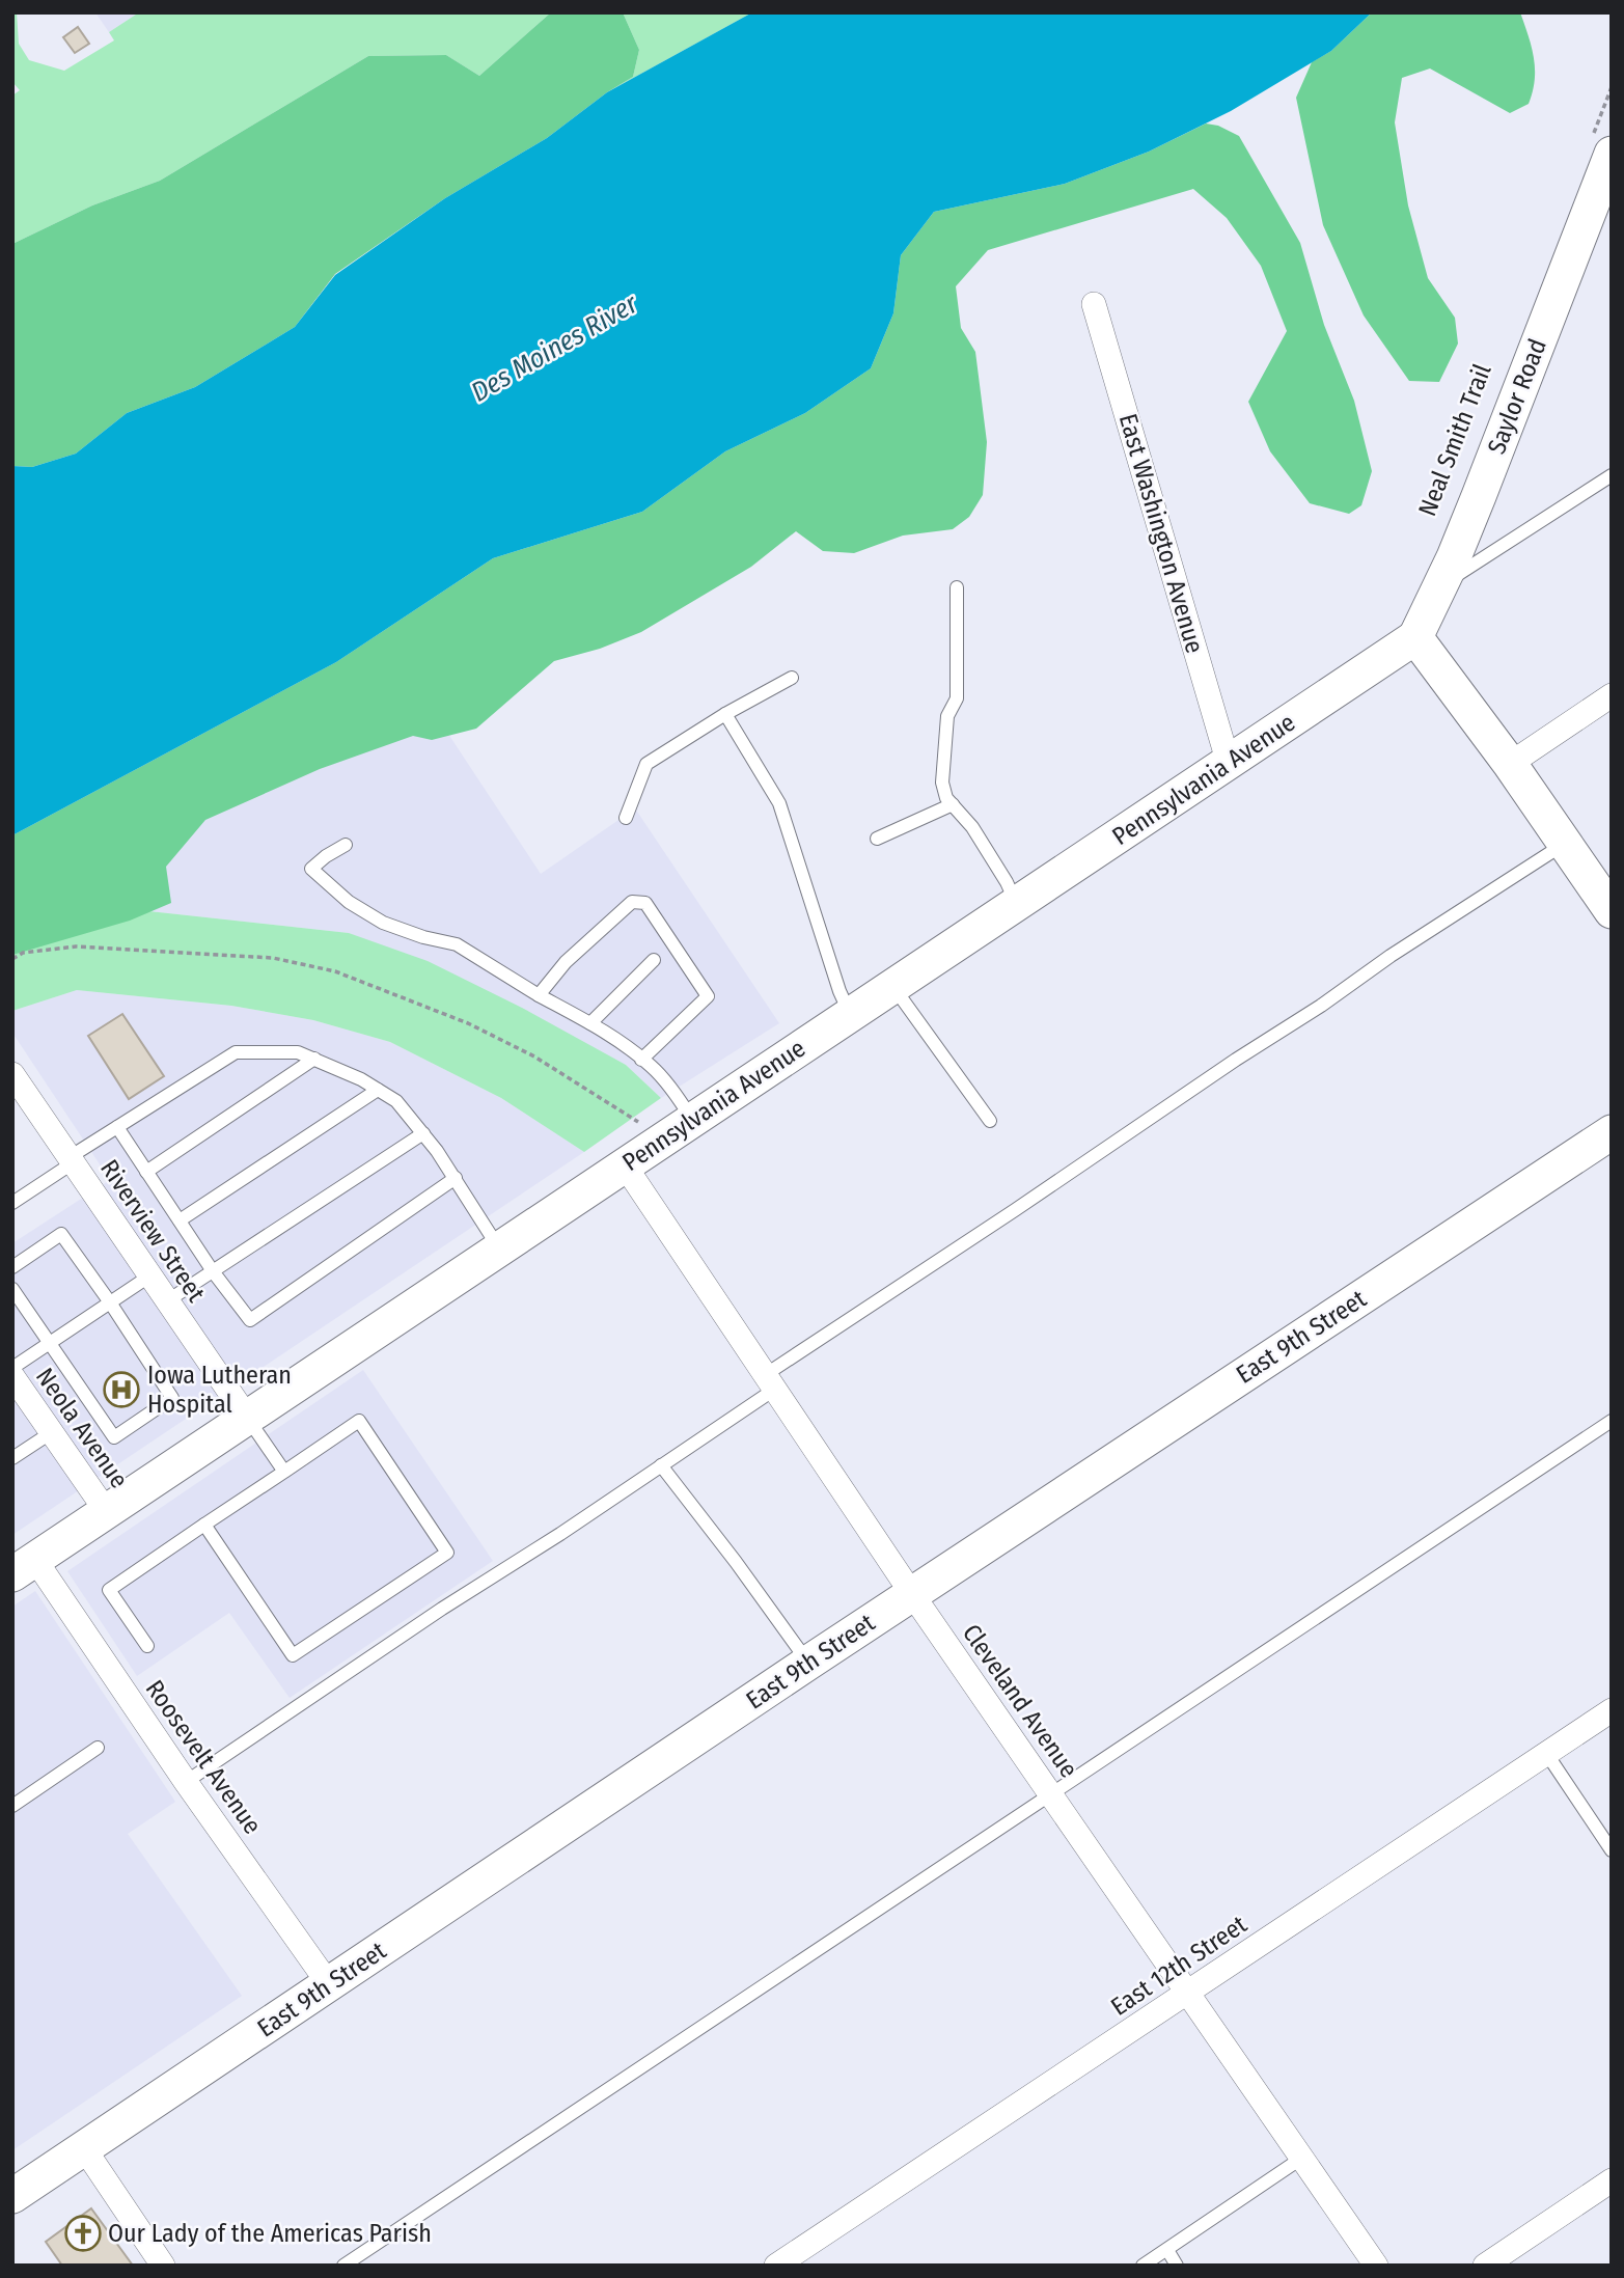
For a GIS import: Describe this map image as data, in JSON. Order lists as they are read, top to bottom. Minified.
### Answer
{"streets":{"street":["Saylor Road","East Washington Avenue","Pennsylvania Avenue","Riverview Street","East 9th Street","Neola Avenue","Cleveland Avenue","Roosevelt Avenue","East 12th Street"]},"crossings":[["Saylor Road","Pennsylvania Avenue"],["East Washington Avenue","Pennsylvania Avenue"],["Pennsylvania Avenue","Riverview Street"],["Pennsylvania Avenue","Neola Avenue"],["Pennsylvania Avenue","Cleveland Avenue"],["Pennsylvania Avenue","Roosevelt Avenue"],["East 9th Street","Cleveland Avenue"],["East 9th Street","Roosevelt Avenue"],["Cleveland Avenue","East 12th Street"]],"water":["Des Moines River"],"places":{"hospital":["Iowa Lutheran Hospital"],"church":["Our Lady of the Americas Parish"]}}
